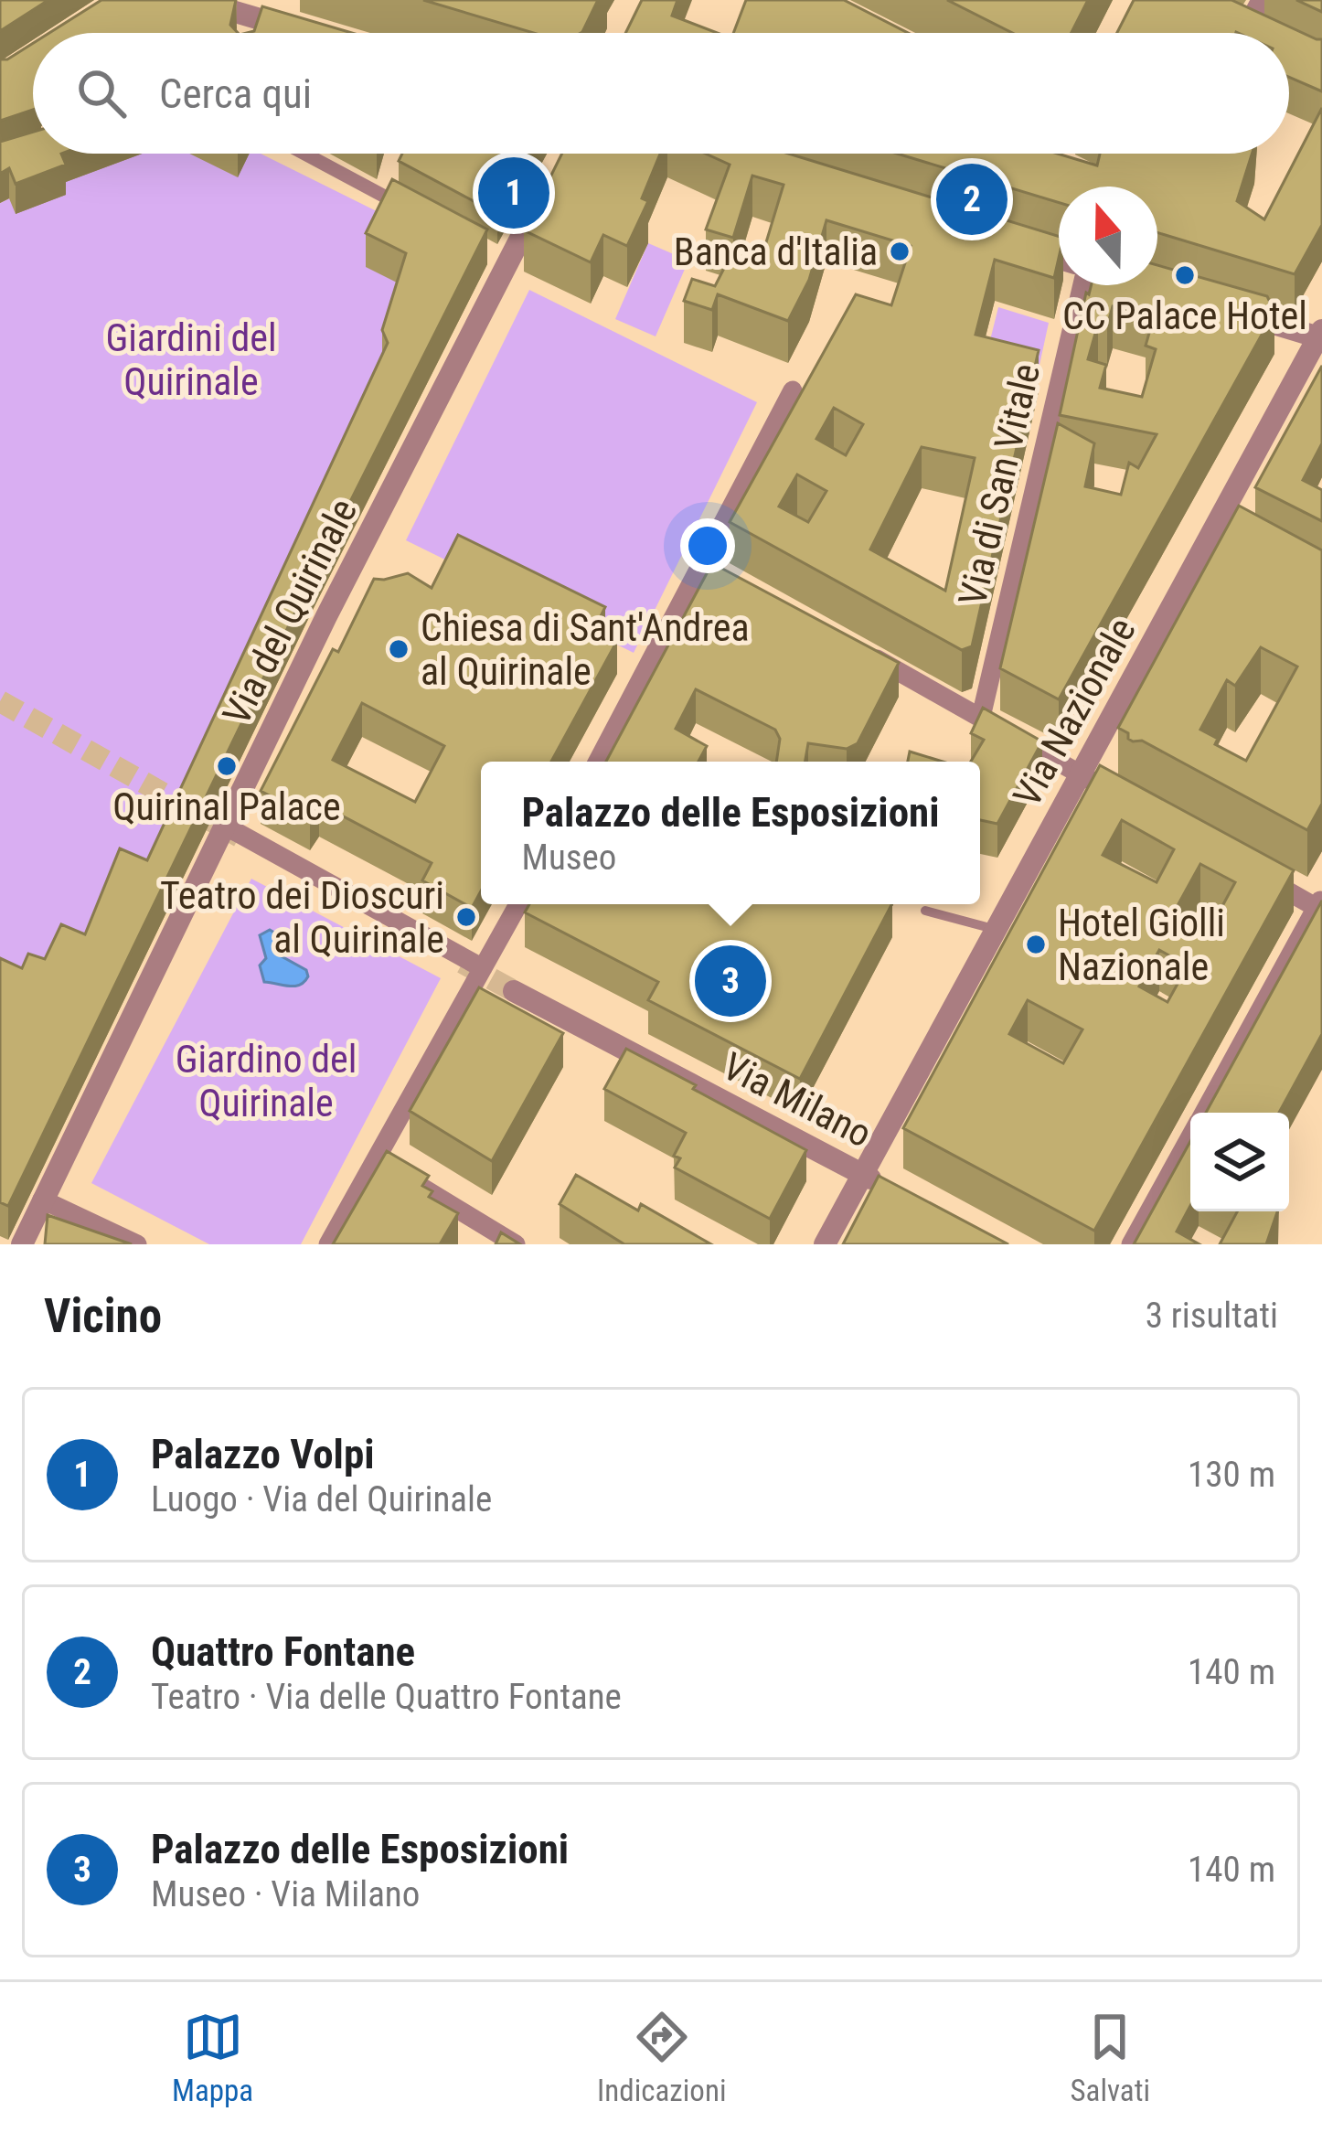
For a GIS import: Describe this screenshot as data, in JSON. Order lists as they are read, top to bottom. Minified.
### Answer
{"streets":{"street":["Via di San Vitale","Via del Quirinale","Via Nazionale","Via Milano"]},"crossings":[["Via Nazionale","Via Milano"]],"parks":["Giardini del Quirinale","Giardino del Quirinale"],"places":["Banca d'Italia","CC Palace Hotel","Chiesa di Sant'Andrea al Quirinale","Quirinal Palace","Teatro dei Dioscuri al Quirinale","Hotel Giolli Nazionale"],"north":"top","page":{"search":"Cerca qui","pins":["1","2","3"],"popup":["Palazzo delle Esposizioni","Museo"],"heading":["Vicino","3 risultati"],"list":[{"mark":"1","name":"Palazzo Volpi","note":"Luogo · Via del Quirinale","value":"130 m"},{"mark":"2","name":"Quattro Fontane","note":"Teatro · Via delle Quattro Fontane","value":"140 m"},{"mark":"3","name":"Palazzo delle Esposizioni","note":"Museo · Via Milano","value":"140 m"}],"nav":["Mappa","Indicazioni","Salvati"]}}
